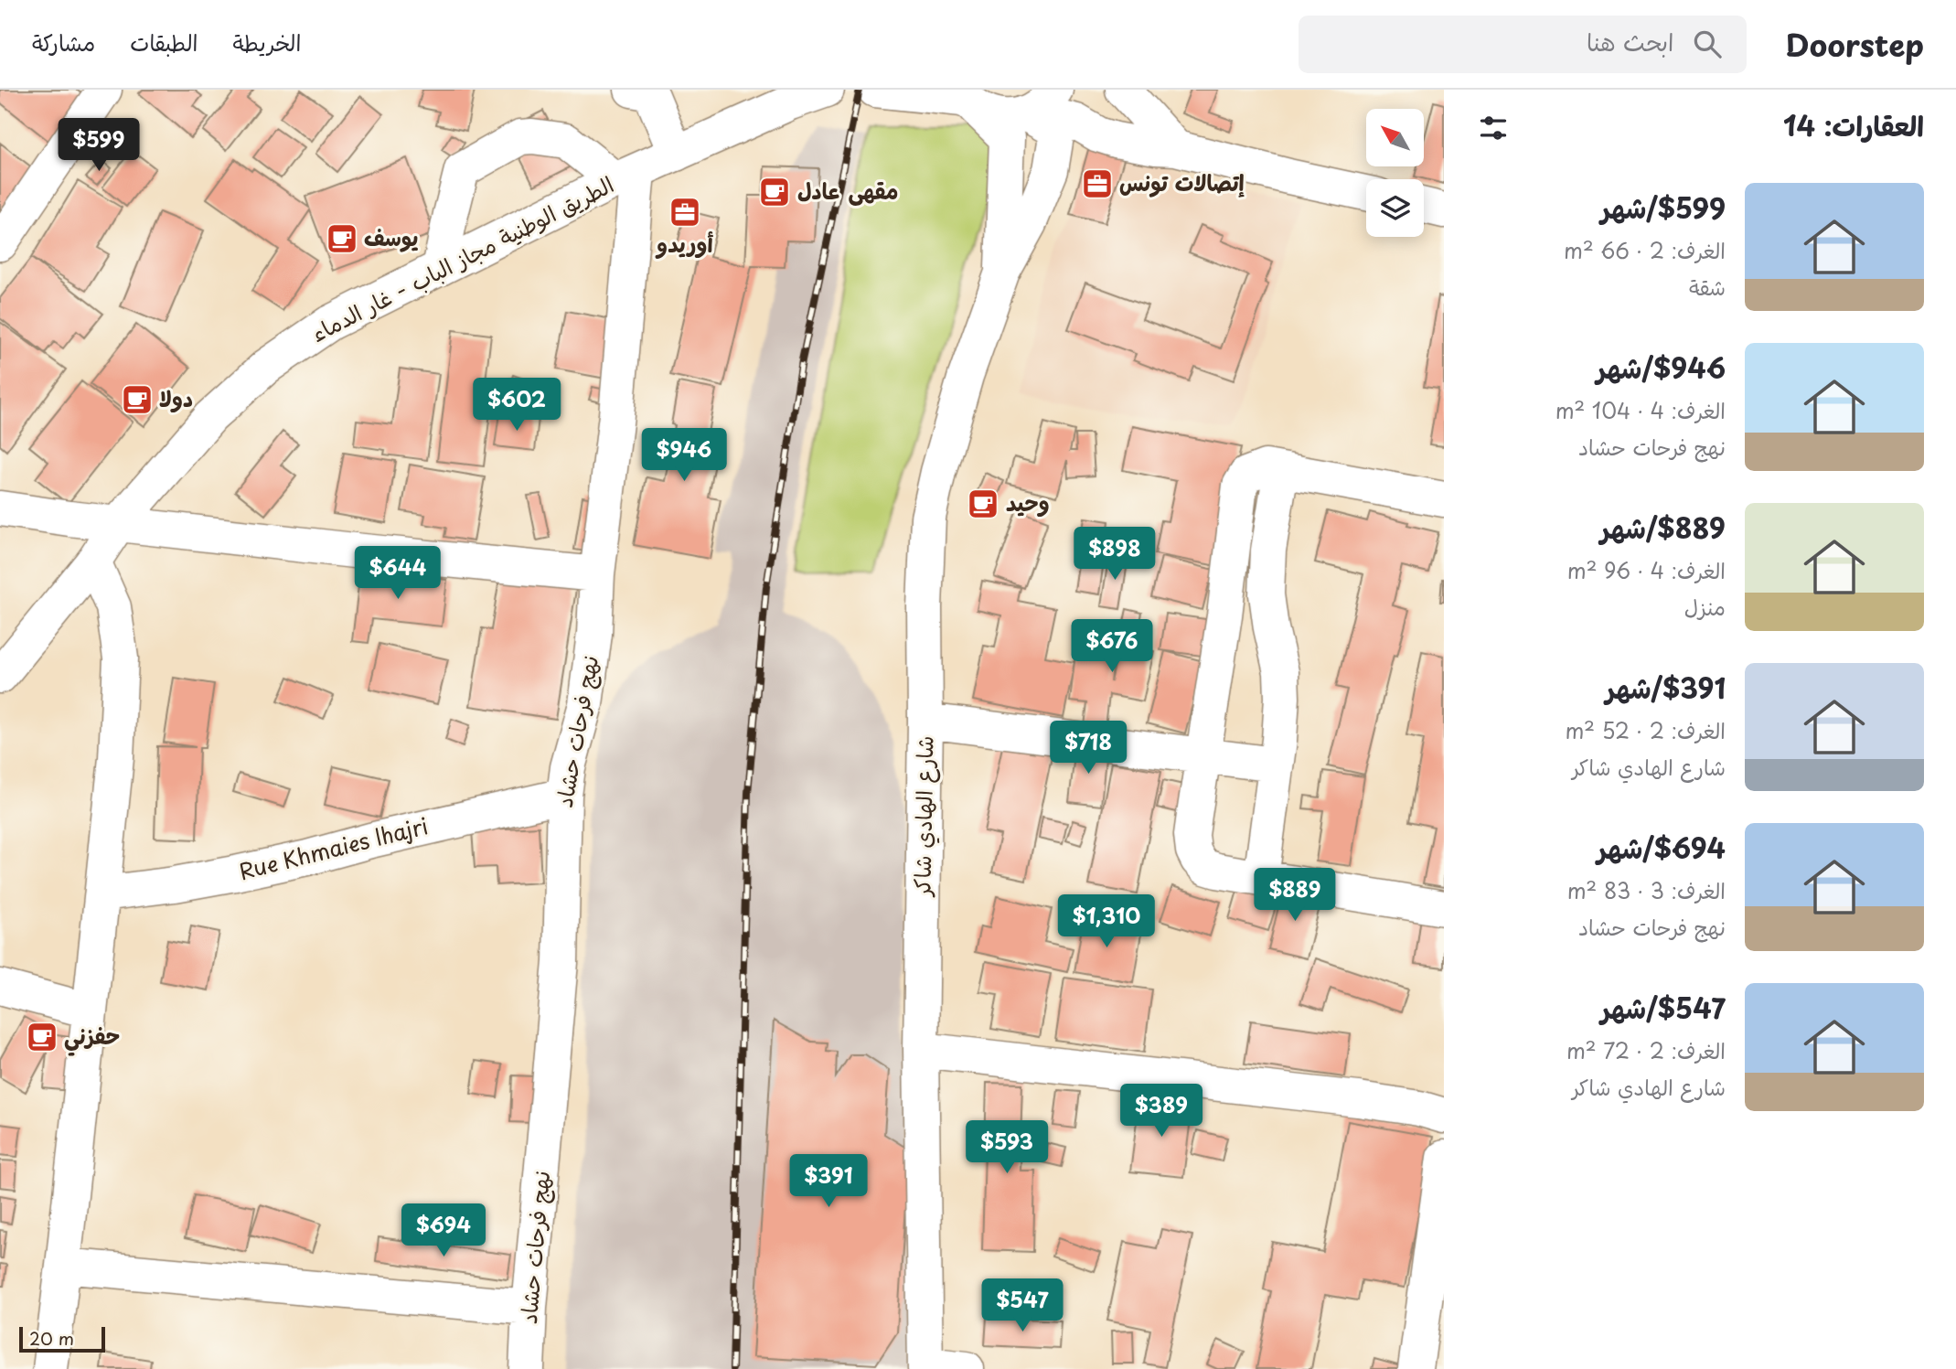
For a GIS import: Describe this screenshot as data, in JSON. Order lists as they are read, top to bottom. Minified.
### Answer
{"streets":{"street":["الطريق الوطنية مجاز الباب - غار الدماء","نهج فرحات حشاد","شارع الهادي شاكر","Rue Khmaies lhajri"]},"crossings":[["الطريق الوطنية مجاز الباب - غار الدماء","نهج فرحات حشاد"],["نهج فرحات حشاد","Rue Khmaies lhajri"]],"places":{"office":["إتصالات تونس","أوريدو"],"cafe":["مقهى عادل","يوسف","دولا","وحيد","حفزني"]},"scale_bar":"20 m","north":"top left","page":{"header":"Doorstep","search":"ابحث هنا","nav":["الخريطة","الطبقات","مشاركة"],"heading":"العقارات: 14","price":["$599","$602","$946","$898","$644","$676","$718","$889","$1,310","$389","$593","$391","$694","$547"],"list":[{"name":"$599/شهر","note":"الغرف: 2 · 66 m² · شقة"},{"name":"$946/شهر","note":"الغرف: 4 · 104 m² · نهج فرحات حشاد"},{"name":"$889/شهر","note":"الغرف: 4 · 96 m² · منزل"},{"name":"$391/شهر","note":"الغرف: 2 · 52 m² · شارع الهادي شاكر"},{"name":"$694/شهر","note":"الغرف: 3 · 83 m² · نهج فرحات حشاد"},{"name":"$547/شهر","note":"الغرف: 2 · 72 m² · شارع الهادي شاكر"}],"scale":"20 m"}}
